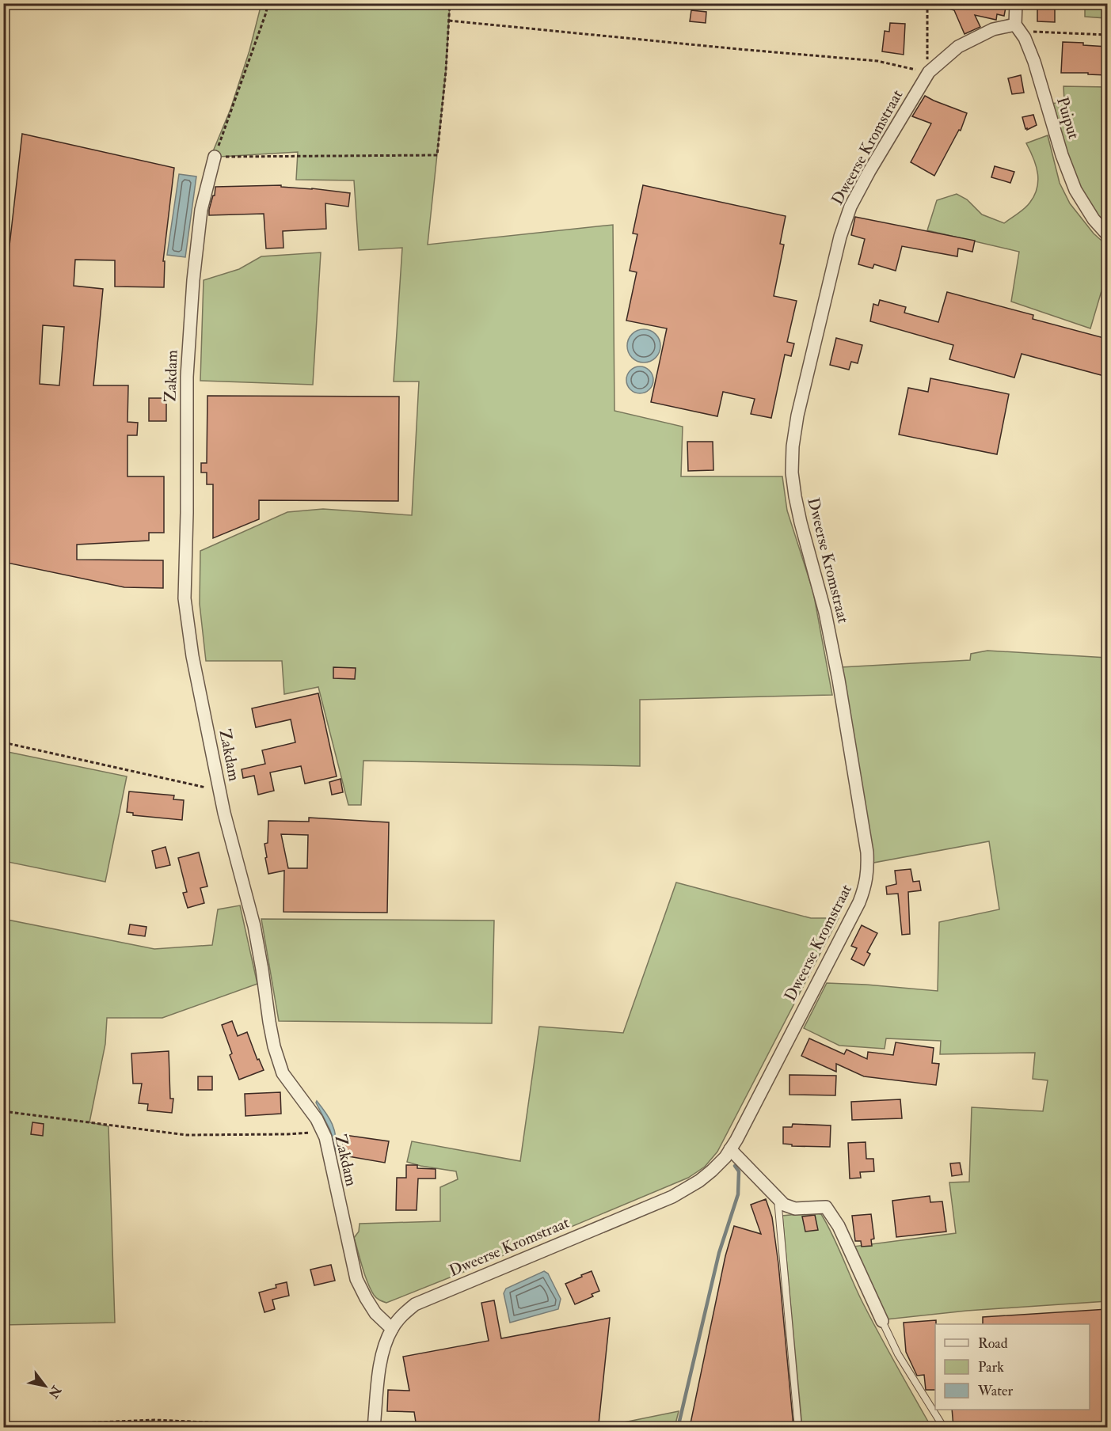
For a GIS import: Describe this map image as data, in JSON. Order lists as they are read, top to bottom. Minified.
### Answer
{"streets":{"street":["Puiput","Dweerse Kromstraat","Zakdam"]},"crossings":[["Puiput","Dweerse Kromstraat"],["Dweerse Kromstraat","Zakdam"]],"legend":["Road","Park","Water"],"north":"bottom right"}
